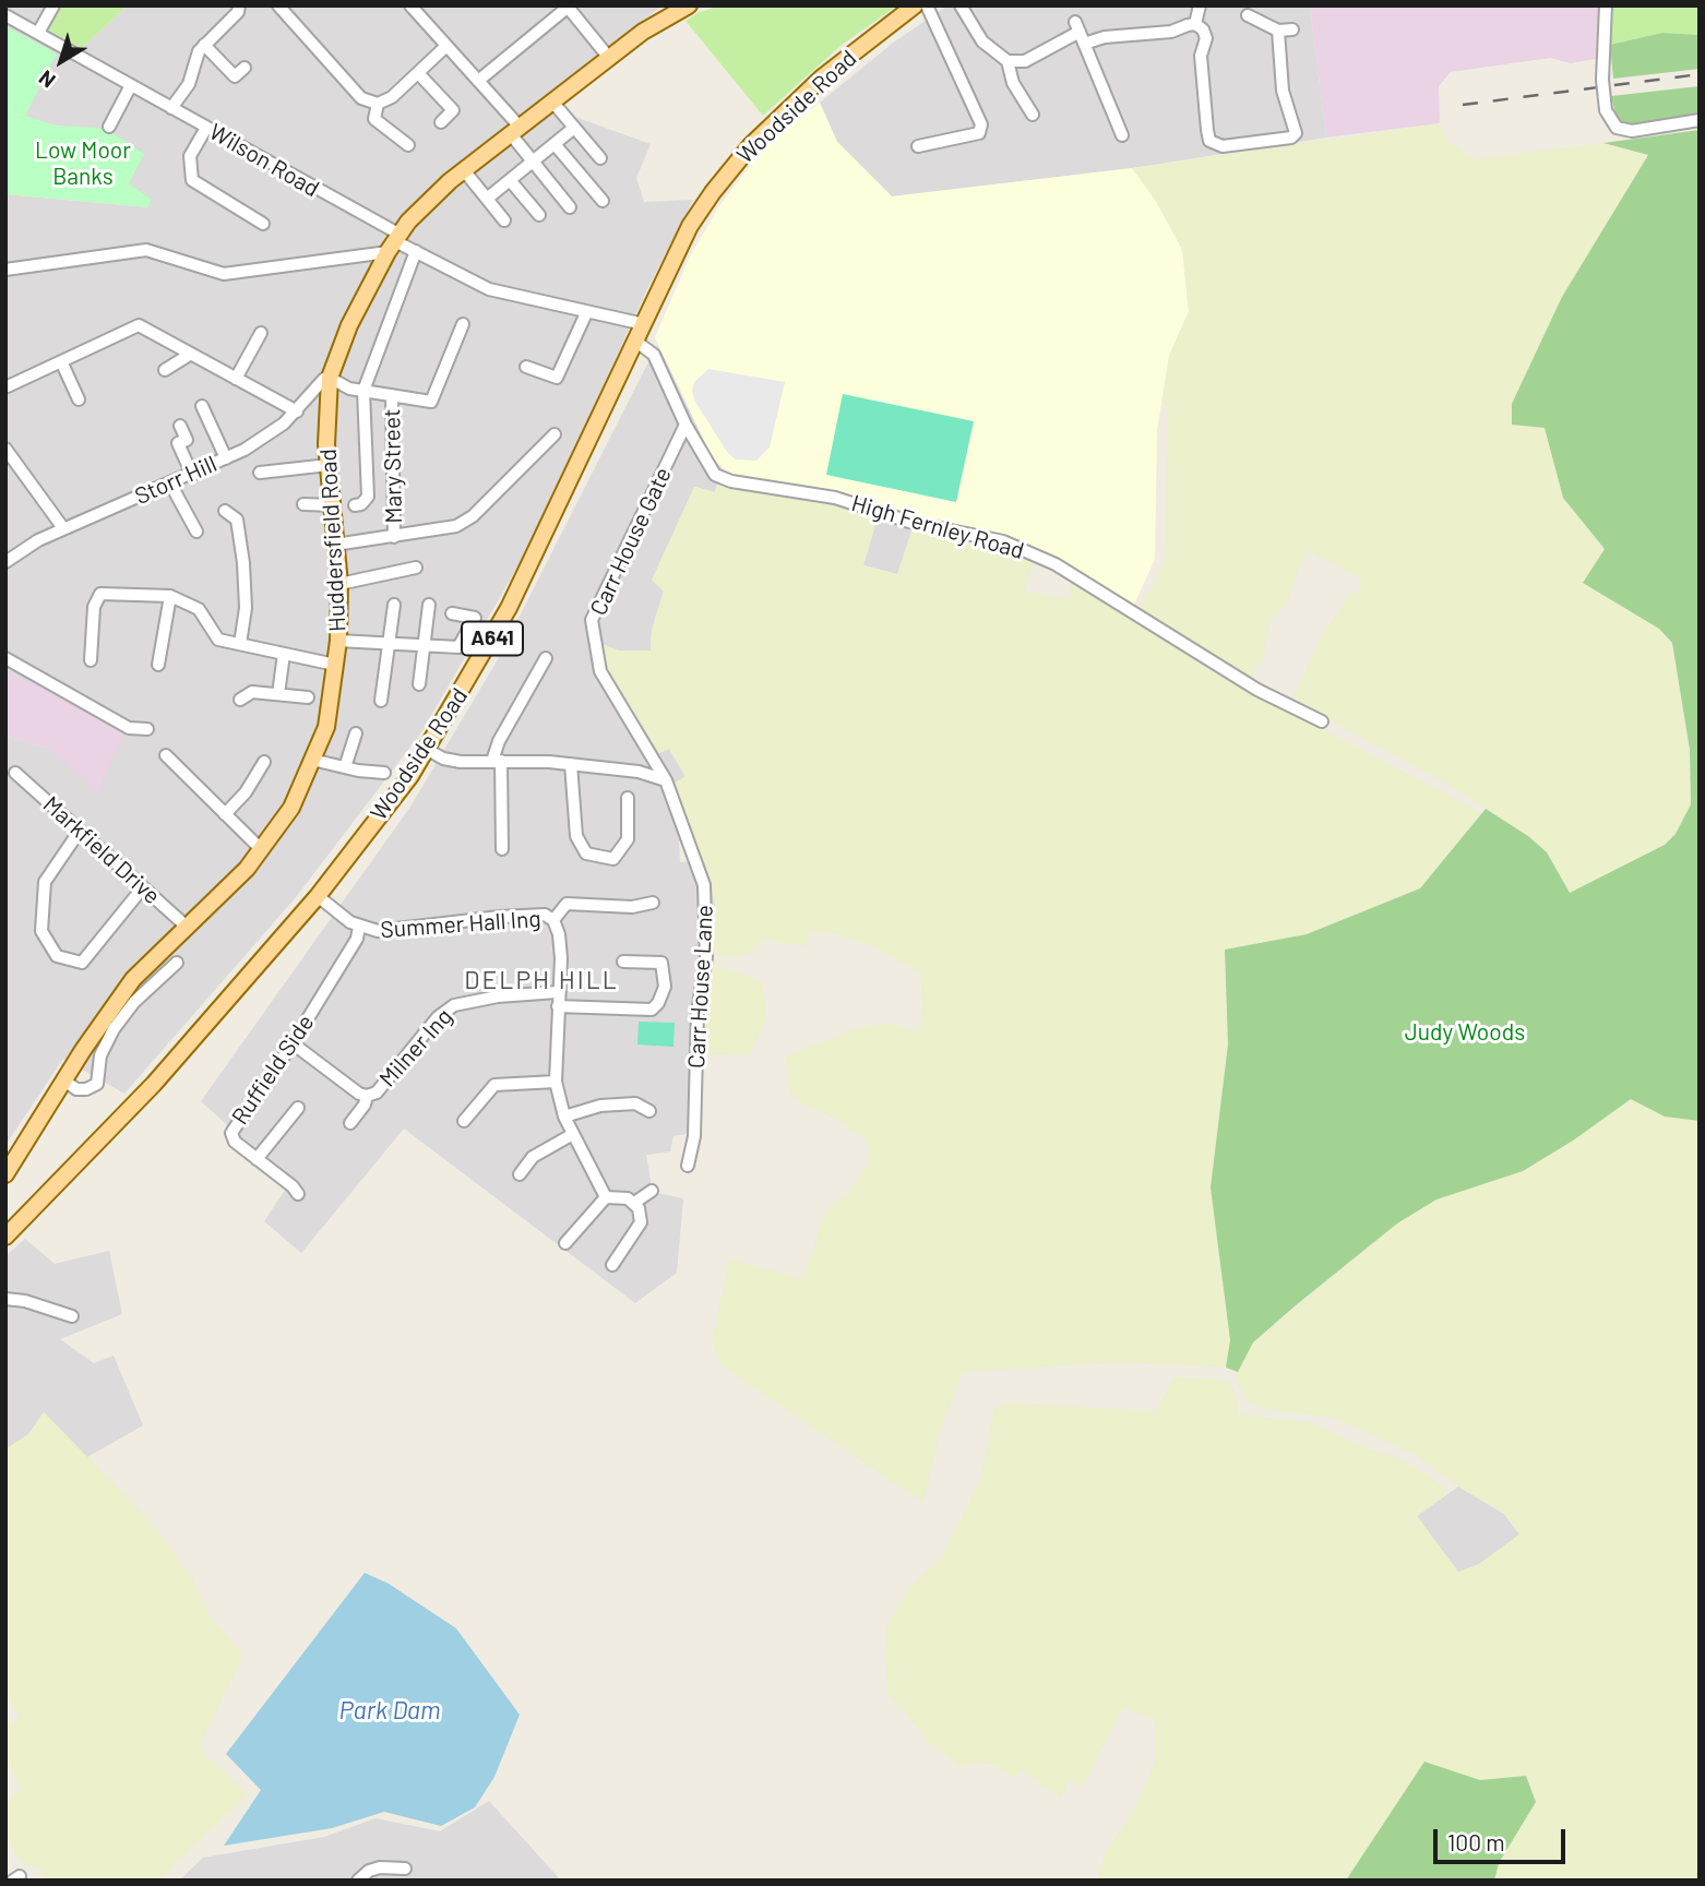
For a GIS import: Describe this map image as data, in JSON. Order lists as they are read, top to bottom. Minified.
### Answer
{"streets":{"main road":["Woodside Road","Huddersfield Road","A641"],"street":["Wilson Road","Mary Street","Storr Hill","High Fernley Road","Carr House Gate","Markfield Drive","Summer Hall Ing","Carr House Lane","Milner Ing","Ruffield Side"]},"crossings":[["Woodside Road","High Fernley Road"],["Woodside Road","Summer Hall Ing"],["Wilson Road","Huddersfield Road"],["Storr Hill","Huddersfield Road"],["High Fernley Road","Carr House Gate"],["Huddersfield Road","Markfield Drive"],["Carr House Gate","Carr House Lane"],["Summer Hall Ing","Milner Ing"],["Summer Hall Ing","Ruffield Side"],["Milner Ing","Ruffield Side"]],"districts":["DELPH HILL"],"water":["Park Dam"],"parks":["Low Moor Banks","Judy Woods"],"scale_bar":"100 m","north":"bottom left"}
